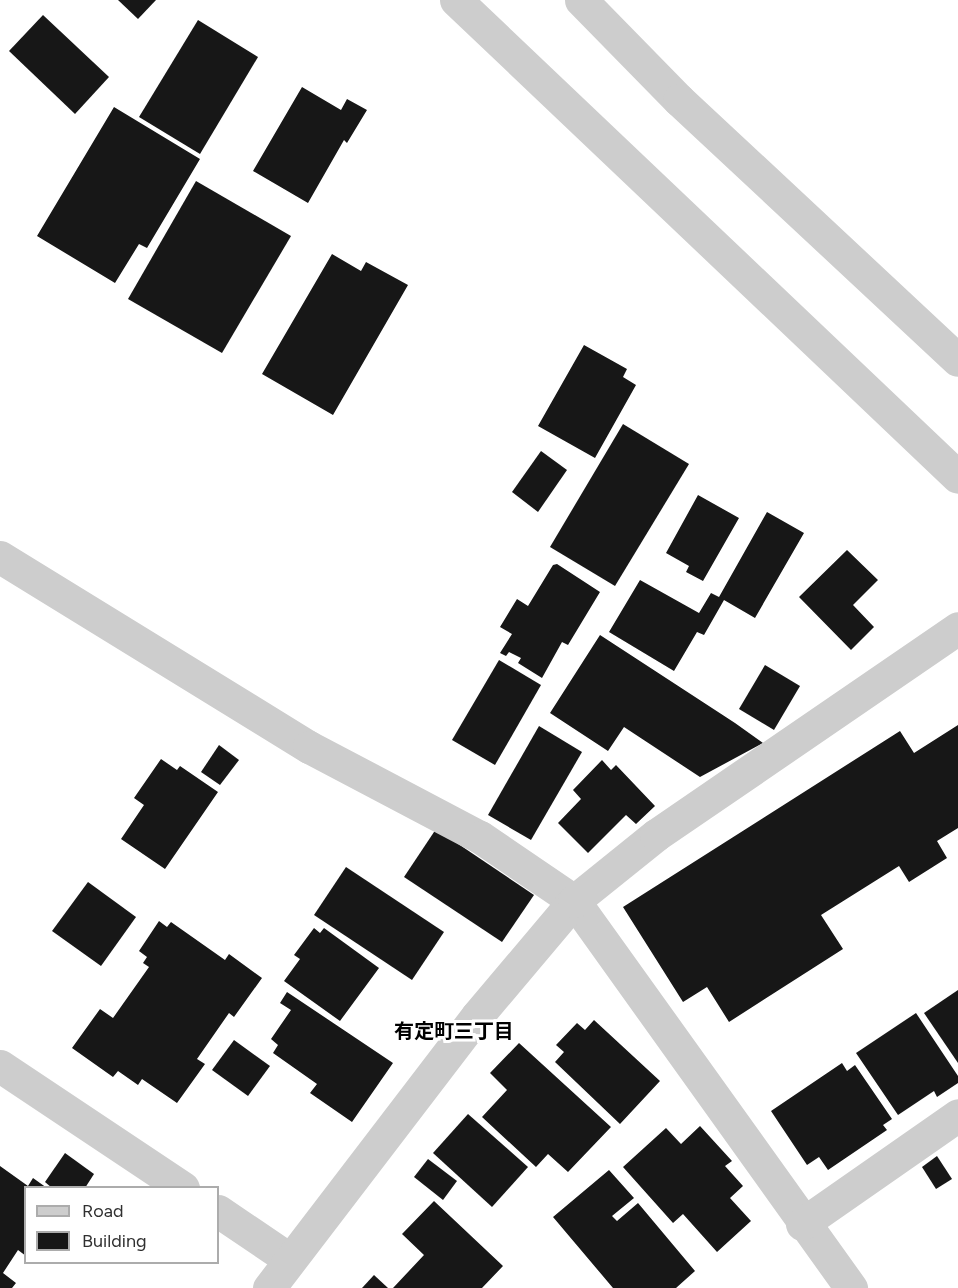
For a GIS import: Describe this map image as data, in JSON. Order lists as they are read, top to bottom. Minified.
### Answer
{"districts":["有定町三丁目"],"legend":["Road","Building"]}
